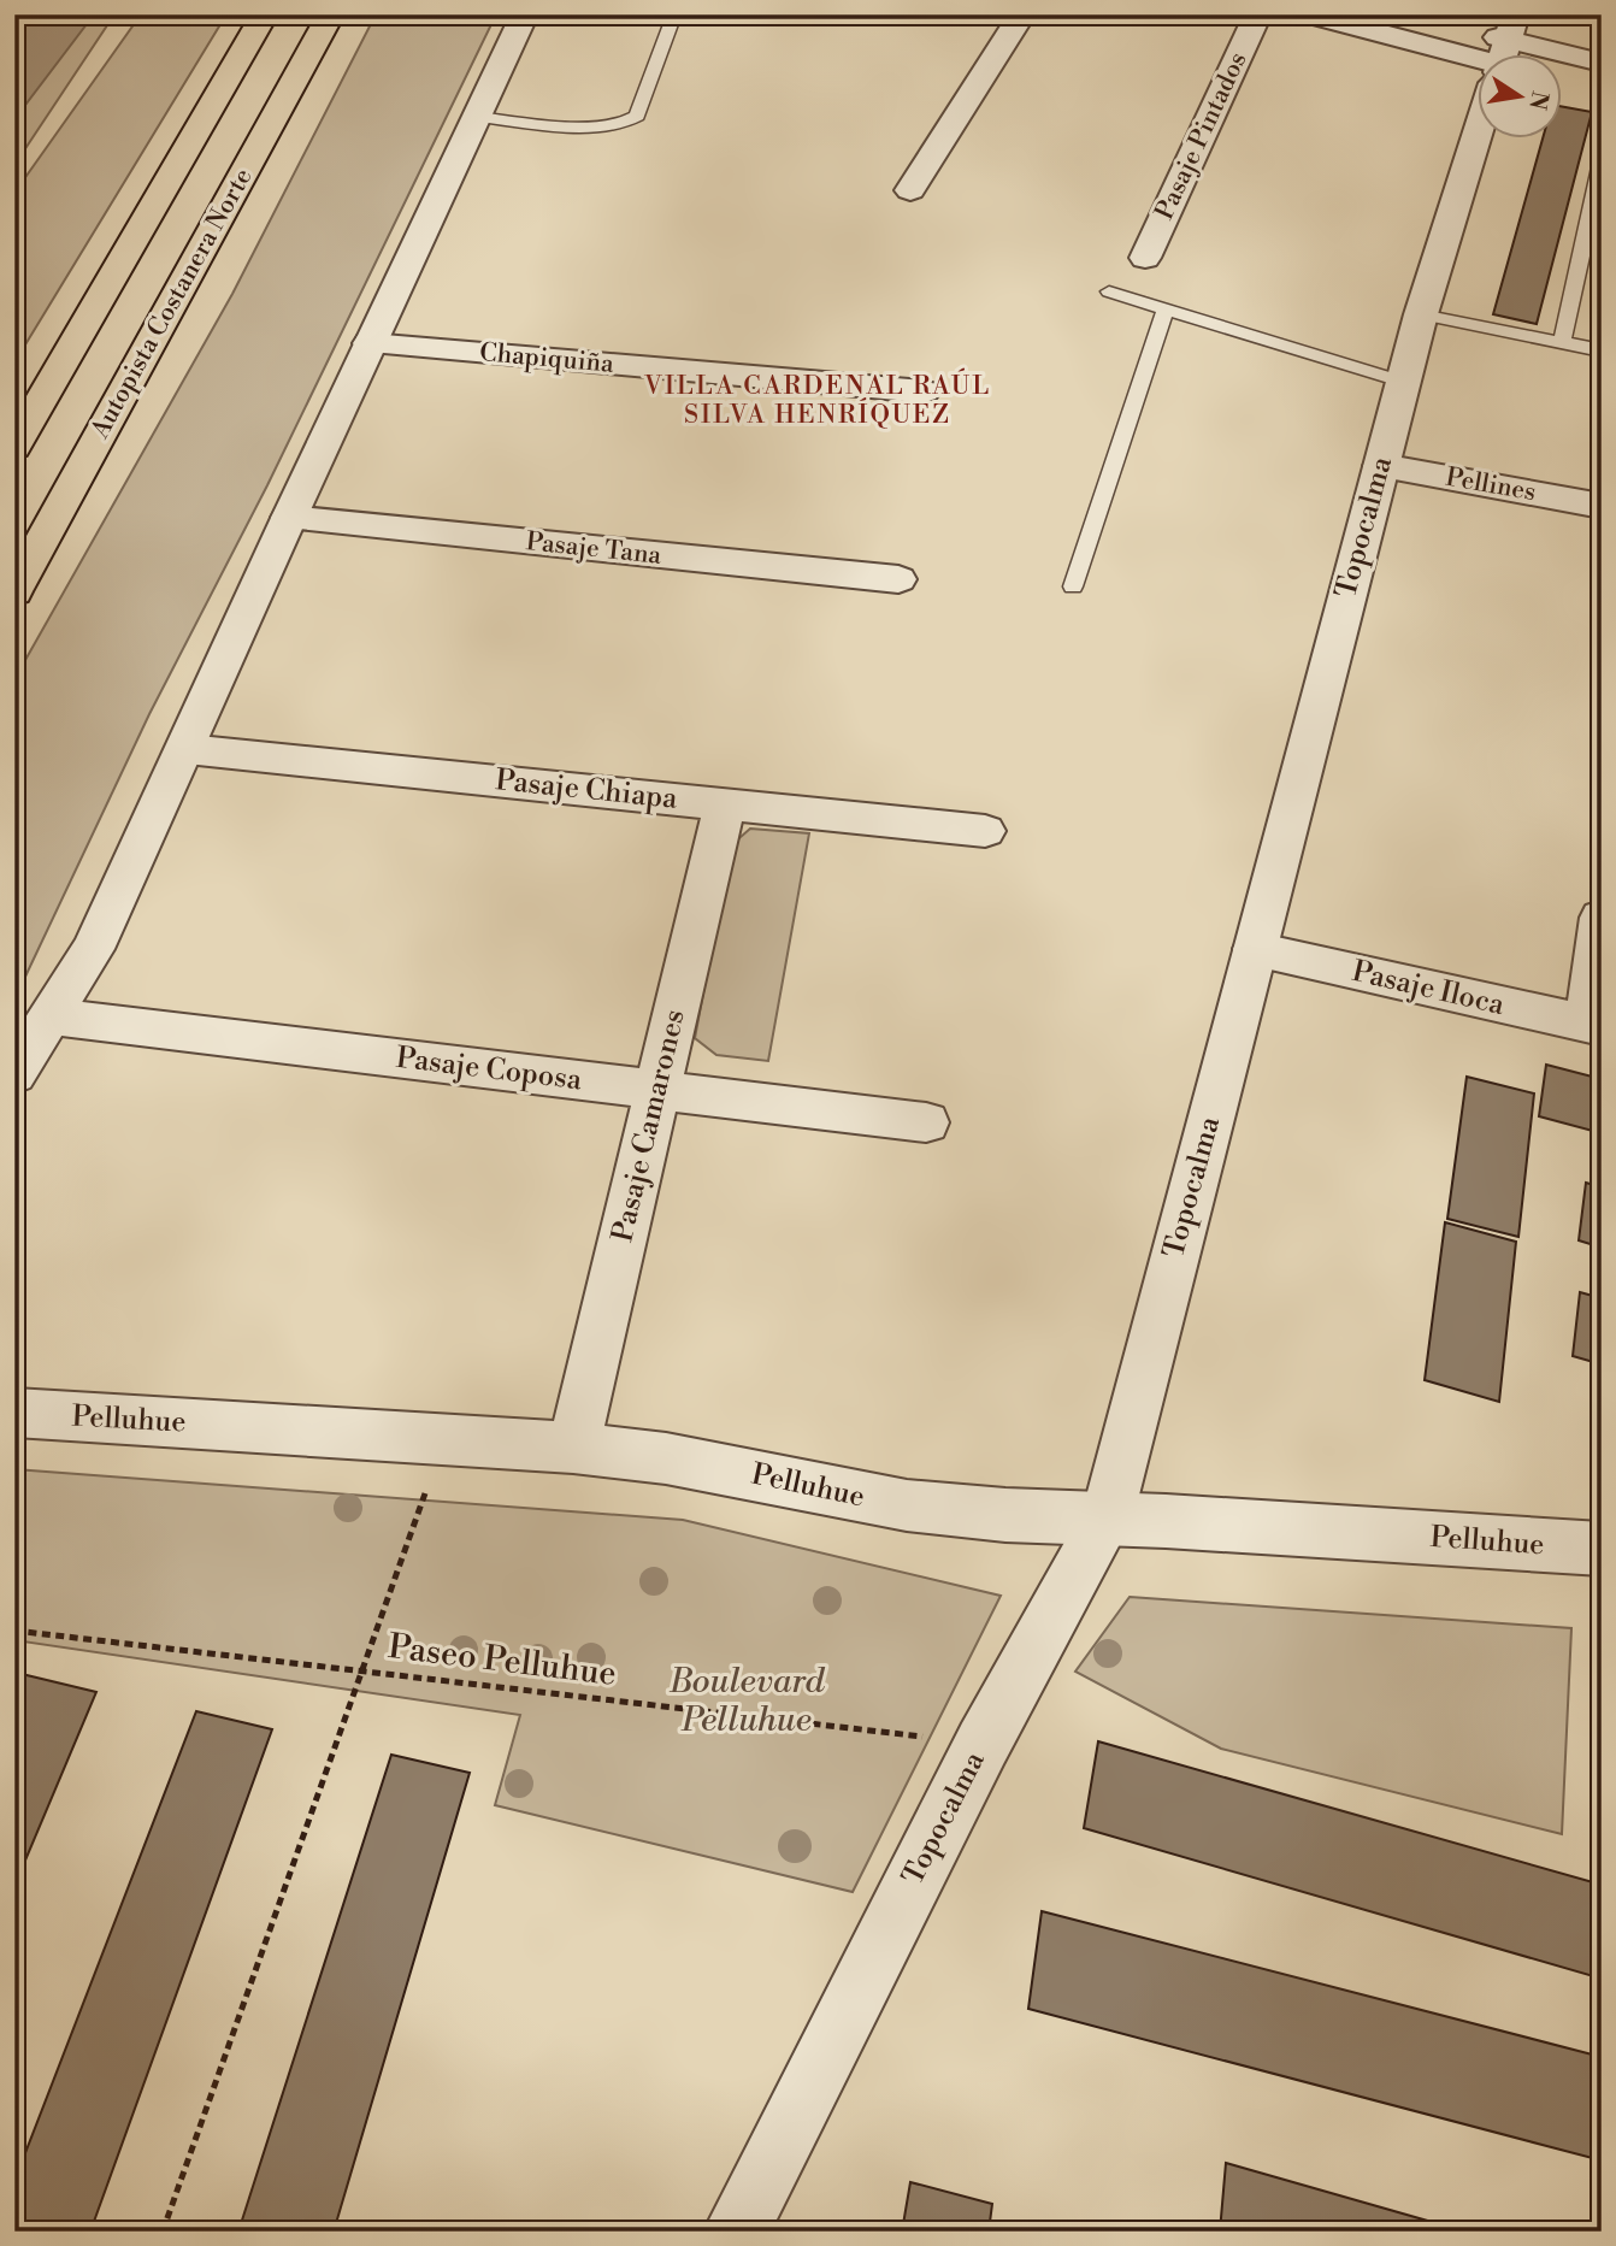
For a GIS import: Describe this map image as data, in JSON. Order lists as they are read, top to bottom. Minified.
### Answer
{"streets":{"highway":["Autopista Costanera Norte"],"street":["Pasaje Pintados","Chapiquiña","Pellines","Topocalma","Pasaje Tana","Pasaje Chiapa","Pasaje Iloca","Pasaje Coposa","Pasaje Camarones","Pelluhue"],"path":["Paseo Pelluhue"]},"crossings":[["Pellines","Topocalma"],["Topocalma","Pasaje Iloca"],["Topocalma","Pelluhue"],["Topocalma","Paseo Pelluhue"],["Pasaje Chiapa","Pasaje Camarones"],["Pasaje Coposa","Pasaje Camarones"],["Pasaje Camarones","Pelluhue"]],"districts":["VILLA CARDENAL RAÚL SILVA HENRÍQUEZ"],"parks":["Boulevard Pelluhue"],"north":"right"}
